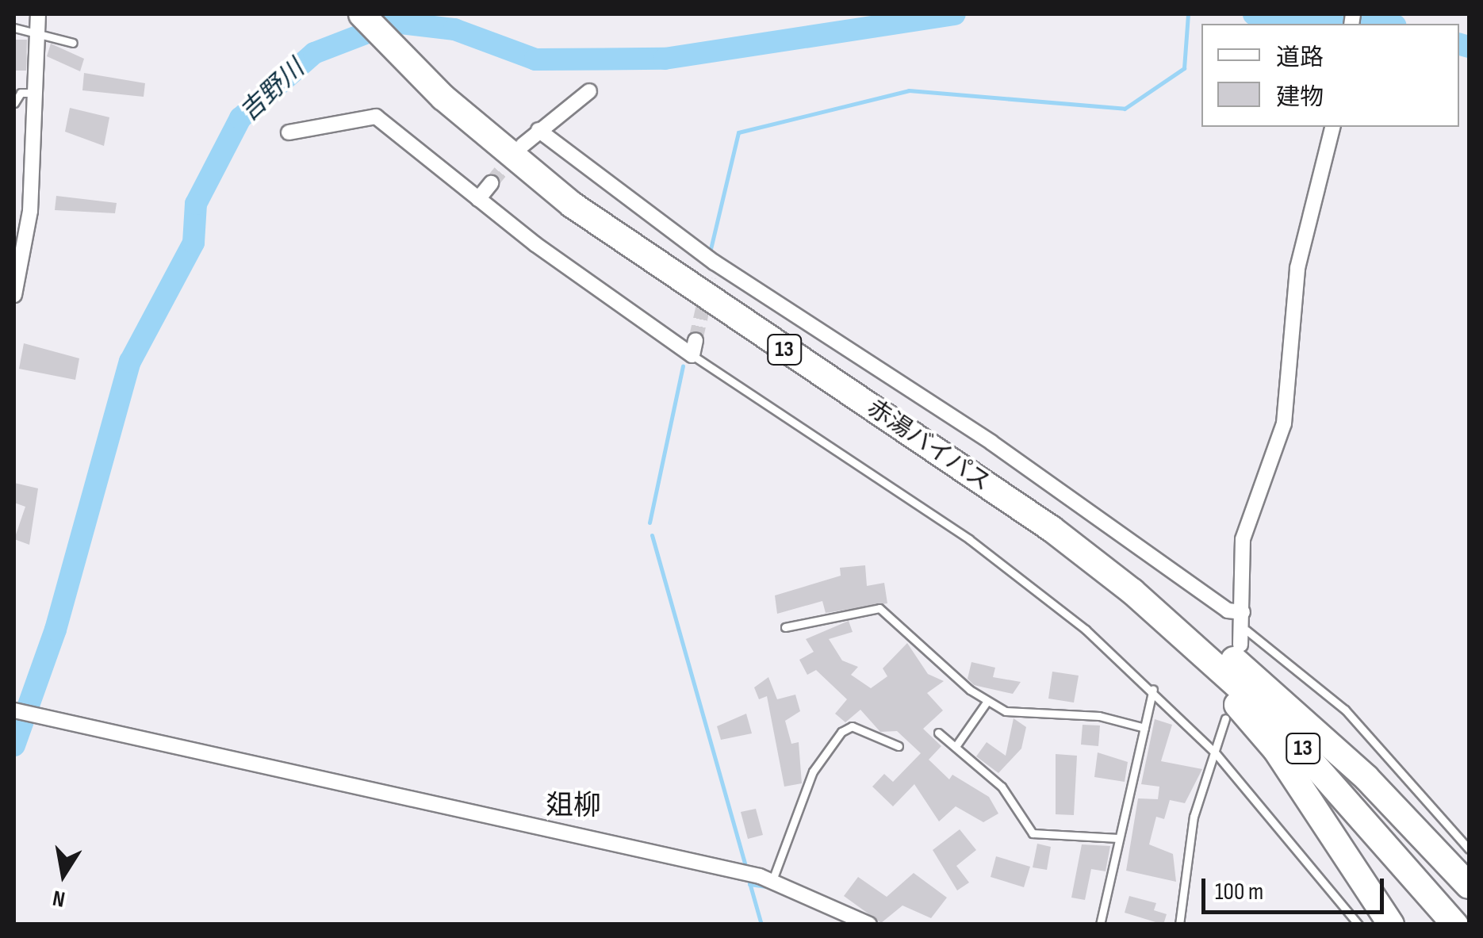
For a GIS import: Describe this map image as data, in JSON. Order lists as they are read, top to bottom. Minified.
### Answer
{"streets":{"highway":["13","赤湯バイパス"]},"crossings":[["13","赤湯バイパス"]],"districts":["爼柳"],"water":["吉野川"],"legend":["道路","建物"],"scale_bar":"100 m","north":"bottom"}
